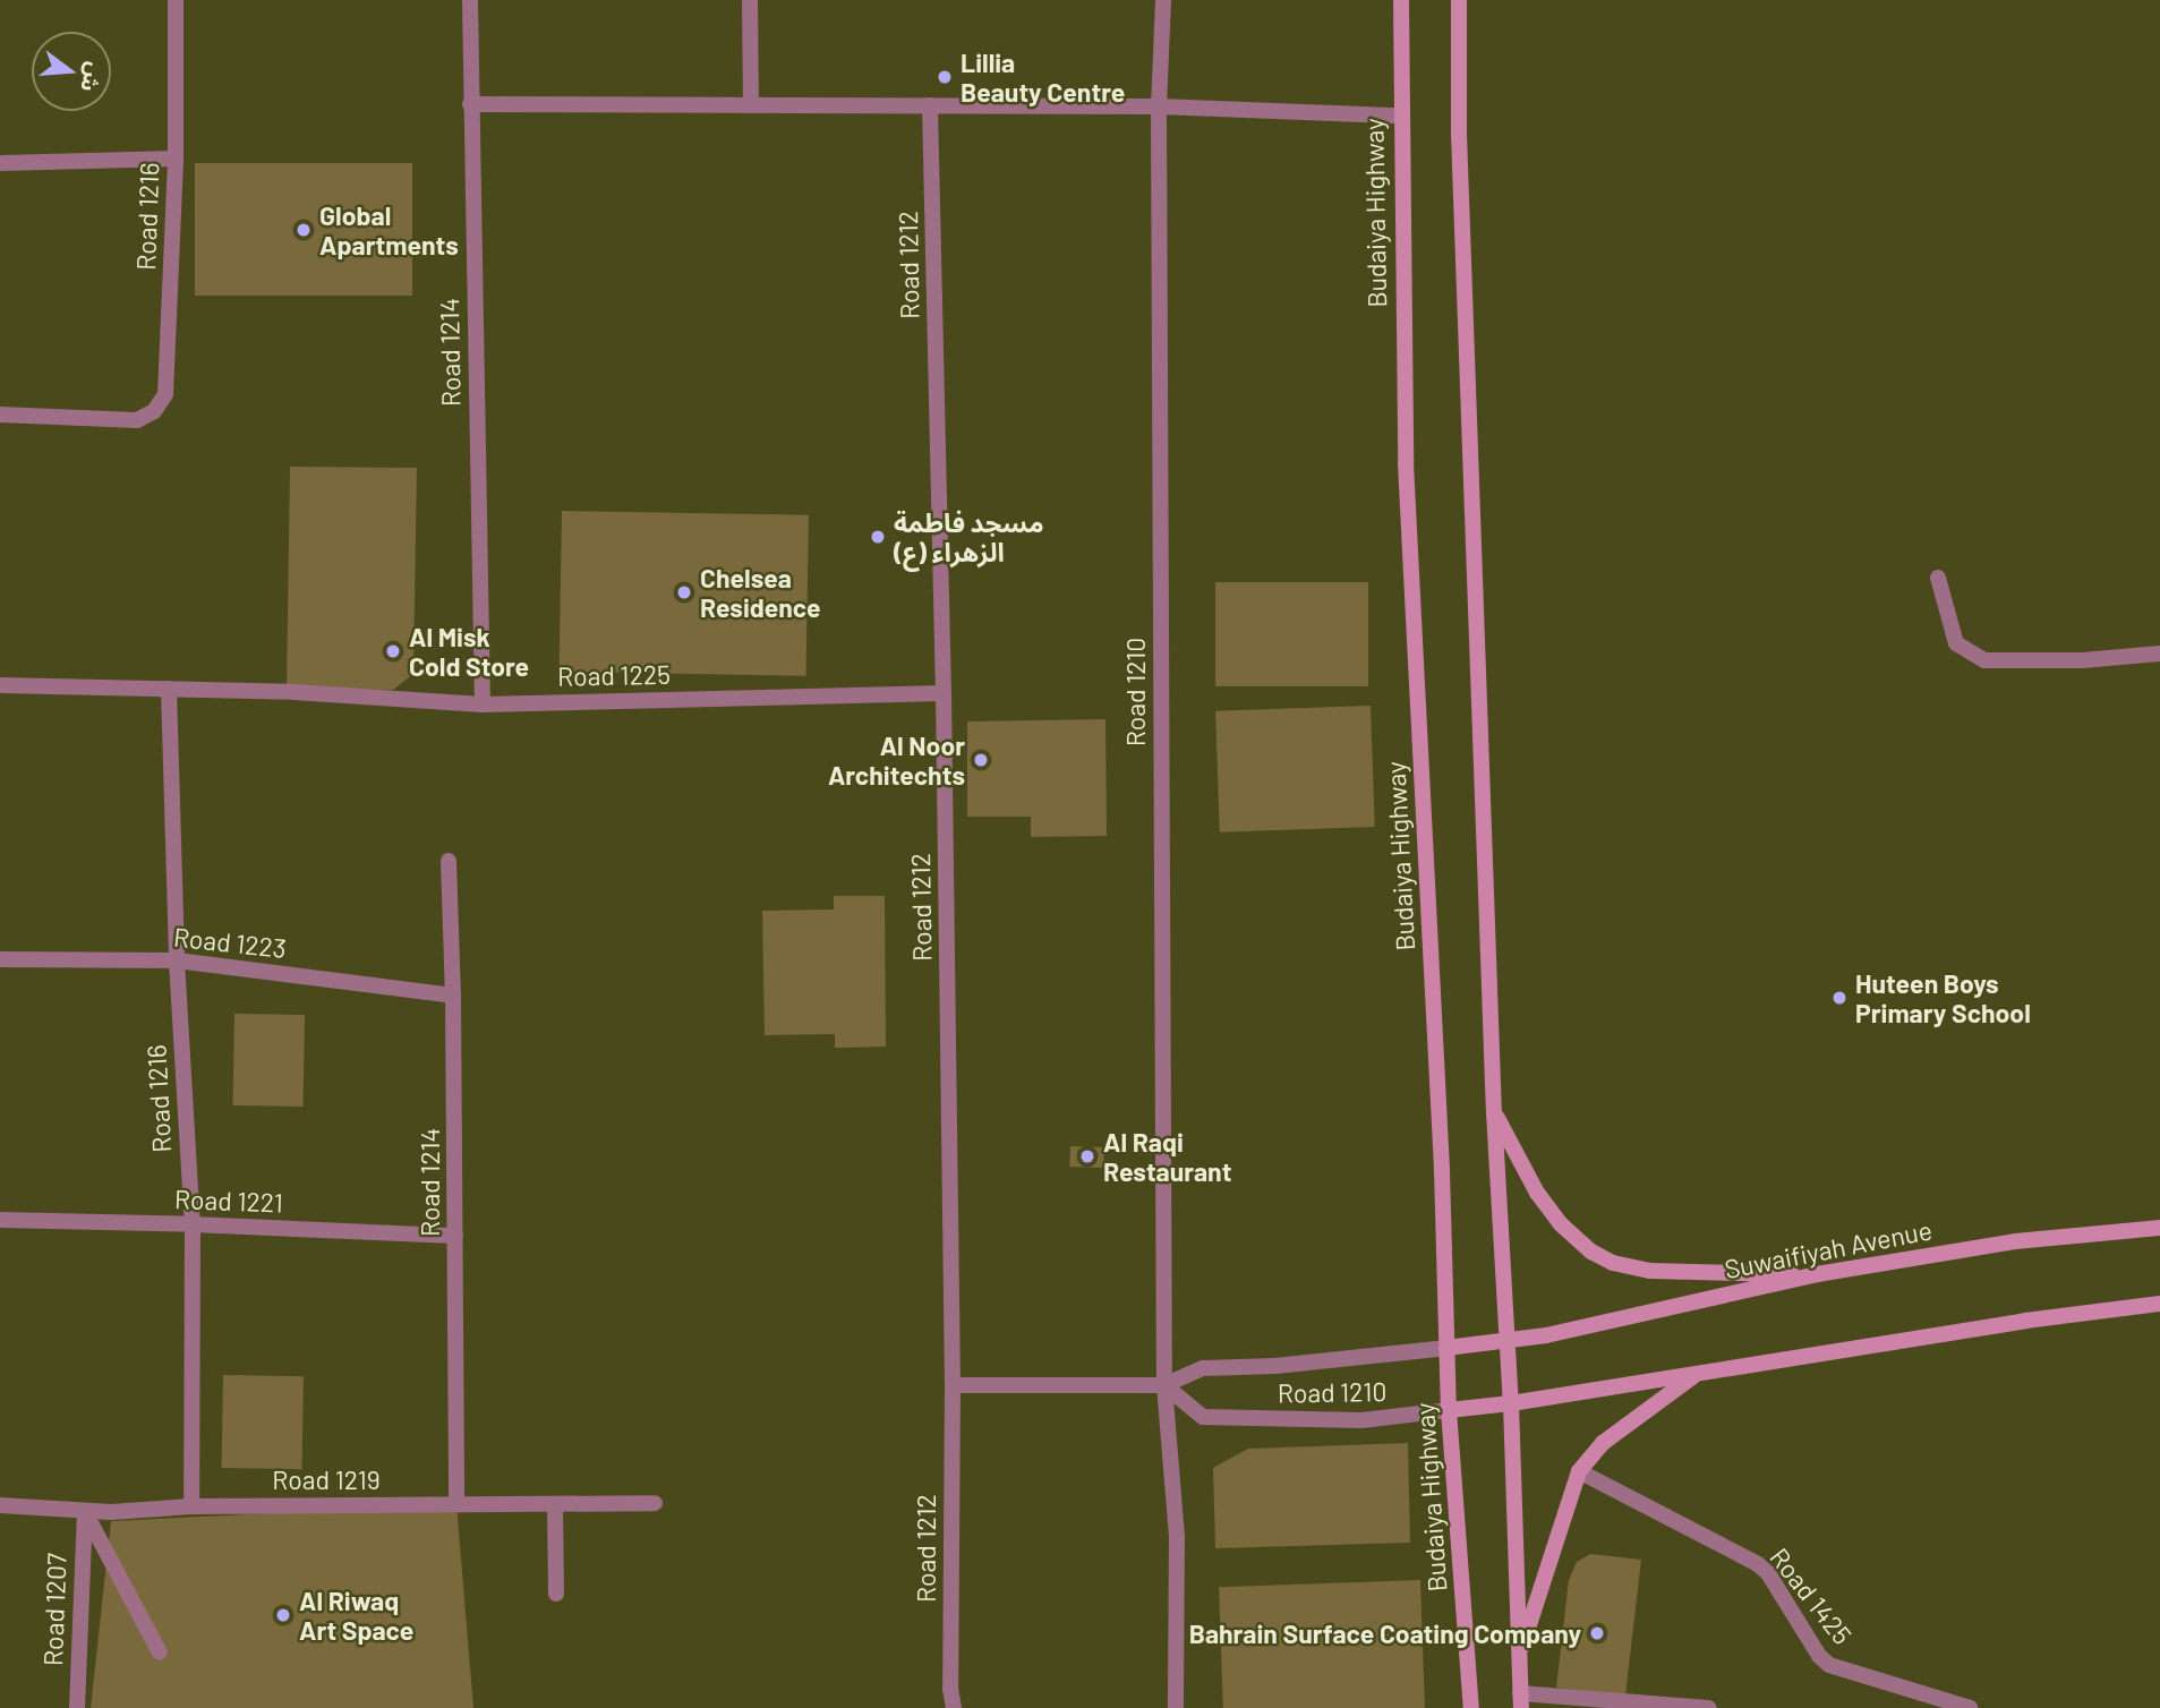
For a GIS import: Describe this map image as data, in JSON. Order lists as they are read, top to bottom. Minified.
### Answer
{"streets":{"street":["Budaiya Highway","Road 1216","Road 1212","Road 1214","Road 1225","Road 1210","Road 1223","Road 1221","Suwaifiyah Avenue","Road 1219","Road 1425","Road 1207"]},"crossings":[["Budaiya Highway","Road 1210"],["Road 1216","Road 1225"],["Road 1216","Road 1223"],["Road 1216","Road 1221"],["Road 1216","Road 1219"],["Road 1212","Road 1225"],["Road 1212","Road 1210"],["Road 1214","Road 1225"],["Road 1214","Road 1223"],["Road 1214","Road 1221"],["Road 1214","Road 1219"],["Road 1210","Suwaifiyah Avenue"],["Road 1219","Road 1207"]],"places":["Lillia Beauty Centre","Global Apartments","مسجد فاطمة الزهراء (ع)","Chelsea Residence","Al Misk Cold Store","Al Noor Architechts","Huteen Boys Primary School","Al Raqi Restaurant","Al Riwaq Art Space","Bahrain Surface Coating Company"],"north":"right"}
